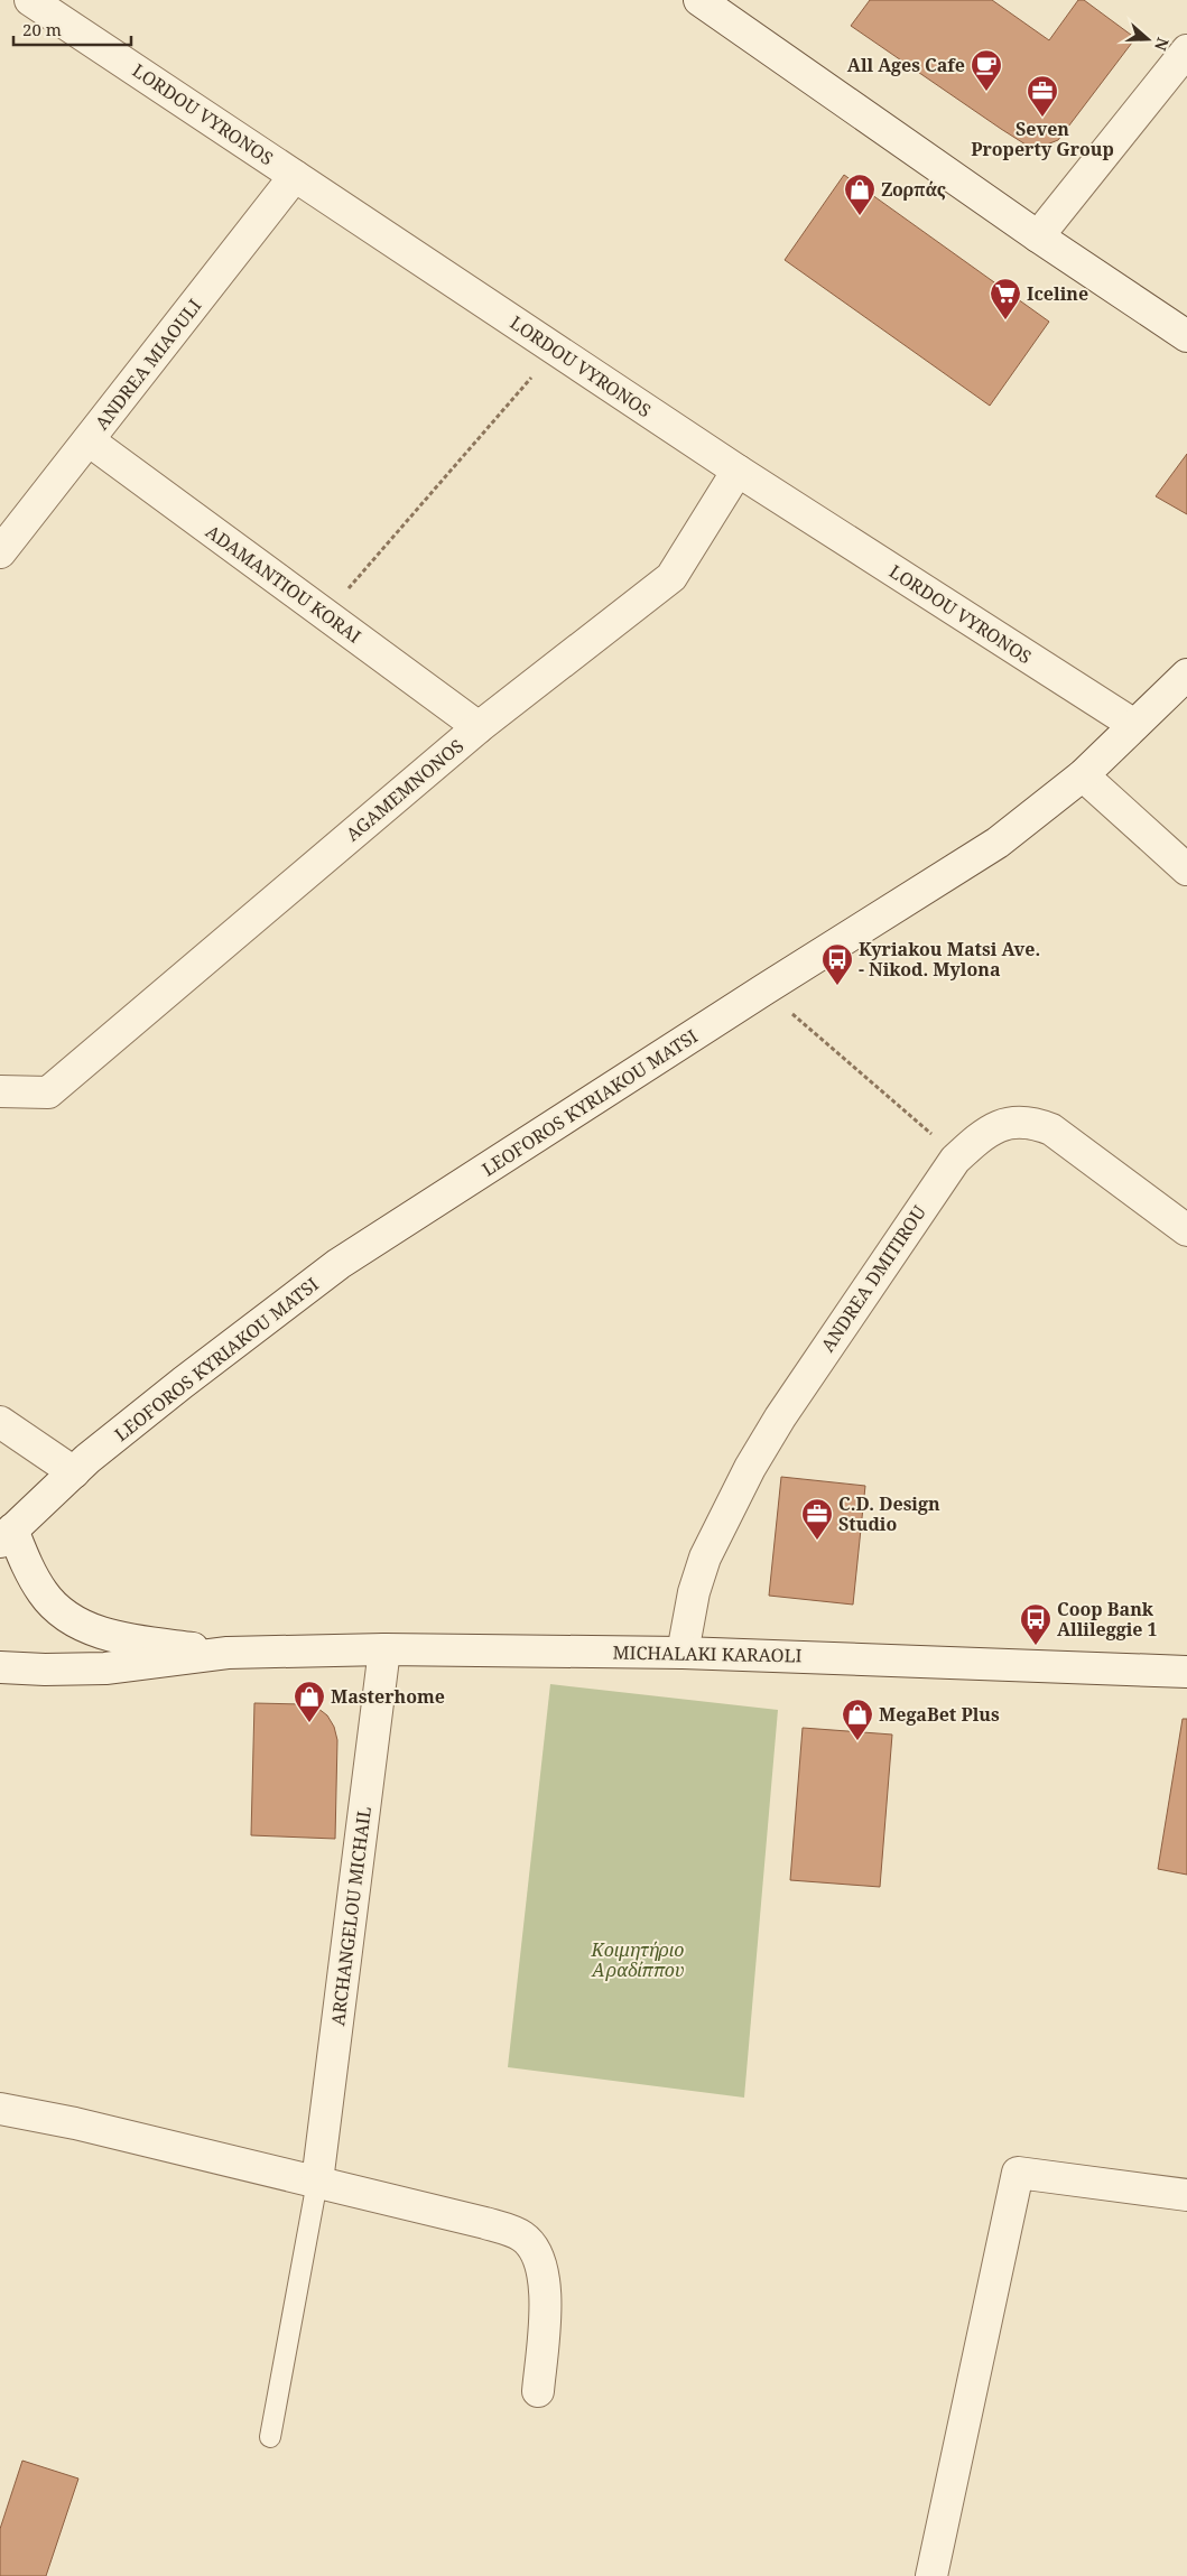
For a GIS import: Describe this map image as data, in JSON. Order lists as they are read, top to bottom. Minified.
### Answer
{"streets":{"street":["LORDOU VYRONOS","ANDREA MIAOULI","ADAMANTIOU KORAI","AGAMEMNONOS","LEOFOROS KYRIAKOU MATSI","ANDREA DMITIROU","MICHALAKI KARAOLI","ARCHANGELOU MICHAIL"]},"crossings":[["LORDOU VYRONOS","ANDREA MIAOULI"],["LORDOU VYRONOS","AGAMEMNONOS"],["LORDOU VYRONOS","LEOFOROS KYRIAKOU MATSI"],["ANDREA MIAOULI","ADAMANTIOU KORAI"],["ADAMANTIOU KORAI","AGAMEMNONOS"],["LEOFOROS KYRIAKOU MATSI","MICHALAKI KARAOLI"],["ANDREA DMITIROU","MICHALAKI KARAOLI"],["MICHALAKI KARAOLI","ARCHANGELOU MICHAIL"]],"parks":["Κοιμητήριο Αραδίππου"],"places":{"cafe":["All Ages Cafe"],"office":["Seven Property Group","C.D. Design Studio"],"shop":["Ζορπάς","Masterhome","MegaBet Plus"],"supermarket":["Iceline"],"bus stop":["Kyriakou Matsi Ave. - Nikod. Mylona","Coop Bank Allileggie 1"]},"scale_bar":"20 m","north":"right"}
